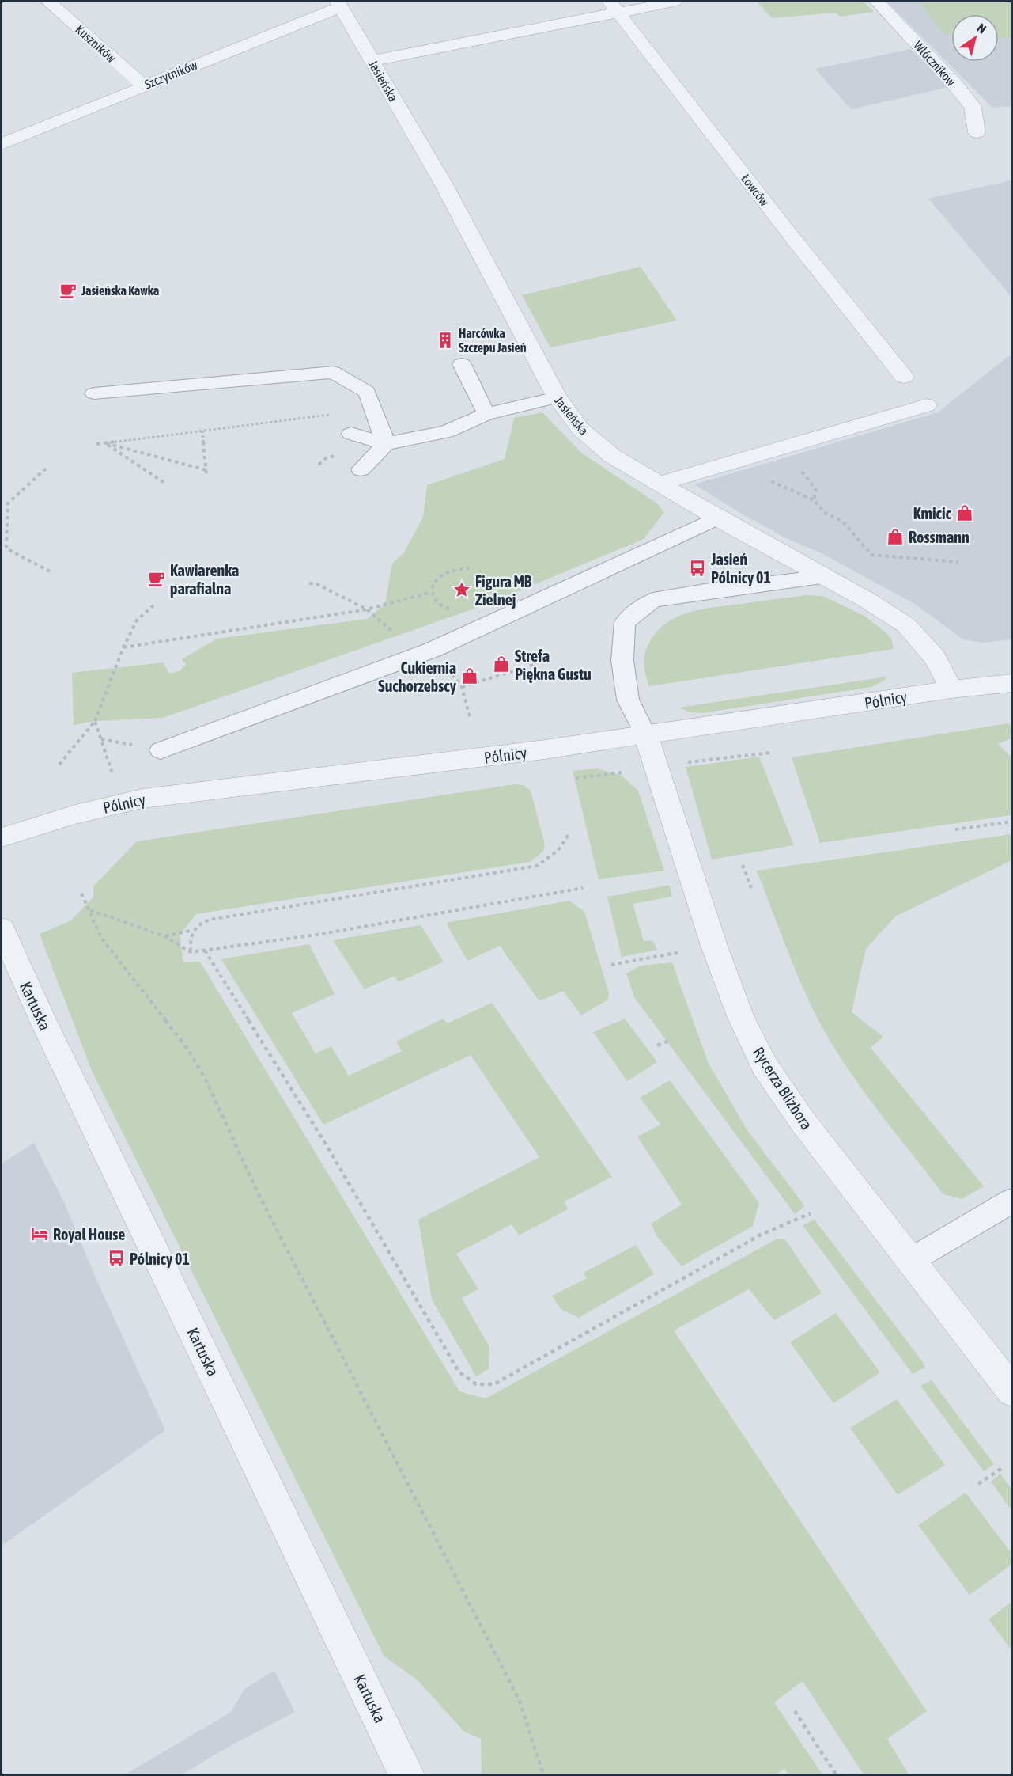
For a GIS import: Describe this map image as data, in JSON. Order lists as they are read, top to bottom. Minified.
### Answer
{"streets":{"street":["Kuszników","Włóczników","Szczytników","Jasieńska","Łowców","Pólnicy","Kartuska","Rycerza Blizbora"]},"crossings":[["Kuszników","Szczytników"],["Szczytników","Jasieńska"],["Jasieńska","Pólnicy"],["Pólnicy","Rycerza Blizbora"]],"places":{"cafe":["Jasieńska Kawka","Kawiarenka parafialna"],"building":["Harcówka Szczepu Jasień"],"shop":["Kmicic","Rossmann","Strefa Piękna Gustu","Cukiernia Suchorzebscy"],"bus stop":["Jasień Pólnicy 01","Pólnicy 01"],"place":["Figura MB Zielnej"],"hotel":["Royal House"]},"north":"top right"}
